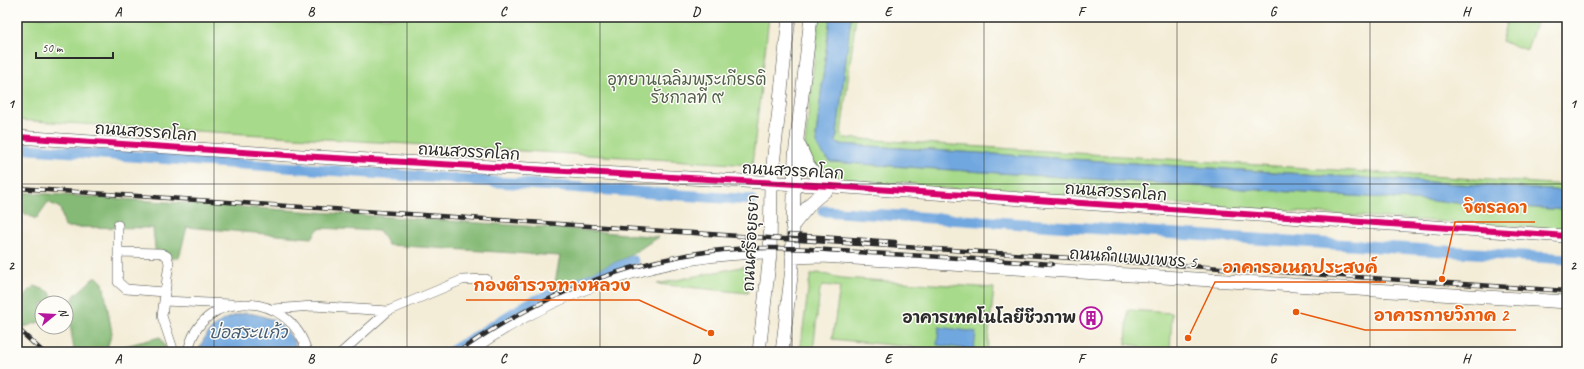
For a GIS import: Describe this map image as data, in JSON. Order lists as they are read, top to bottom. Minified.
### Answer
{"streets":{"street":["ถนนสวรรคโลก","ถนนศรีอยุธยา","ถนนกำแพงเพชร 5"]},"crossings":[["ถนนสวรรคโลก","ถนนศรีอยุธยา"]],"water":["บ่อสระแก้ว"],"parks":["อุทยานเฉลิมพระเกียรติ รัชกาลที่ ๙"],"places":{"other":["จิตรลดา","อาคารกายวิภาค 2","กองตำรวจทางหลวง","อาคารอเนกประสงค์"],"building":["อาคารเทคโนโลยีชีวภาพ"]},"scale_bar":"50 m","north":"right","grid":{"columns":["A","B","C","D","E","F","G","H"],"rows":["1","2"]}}
